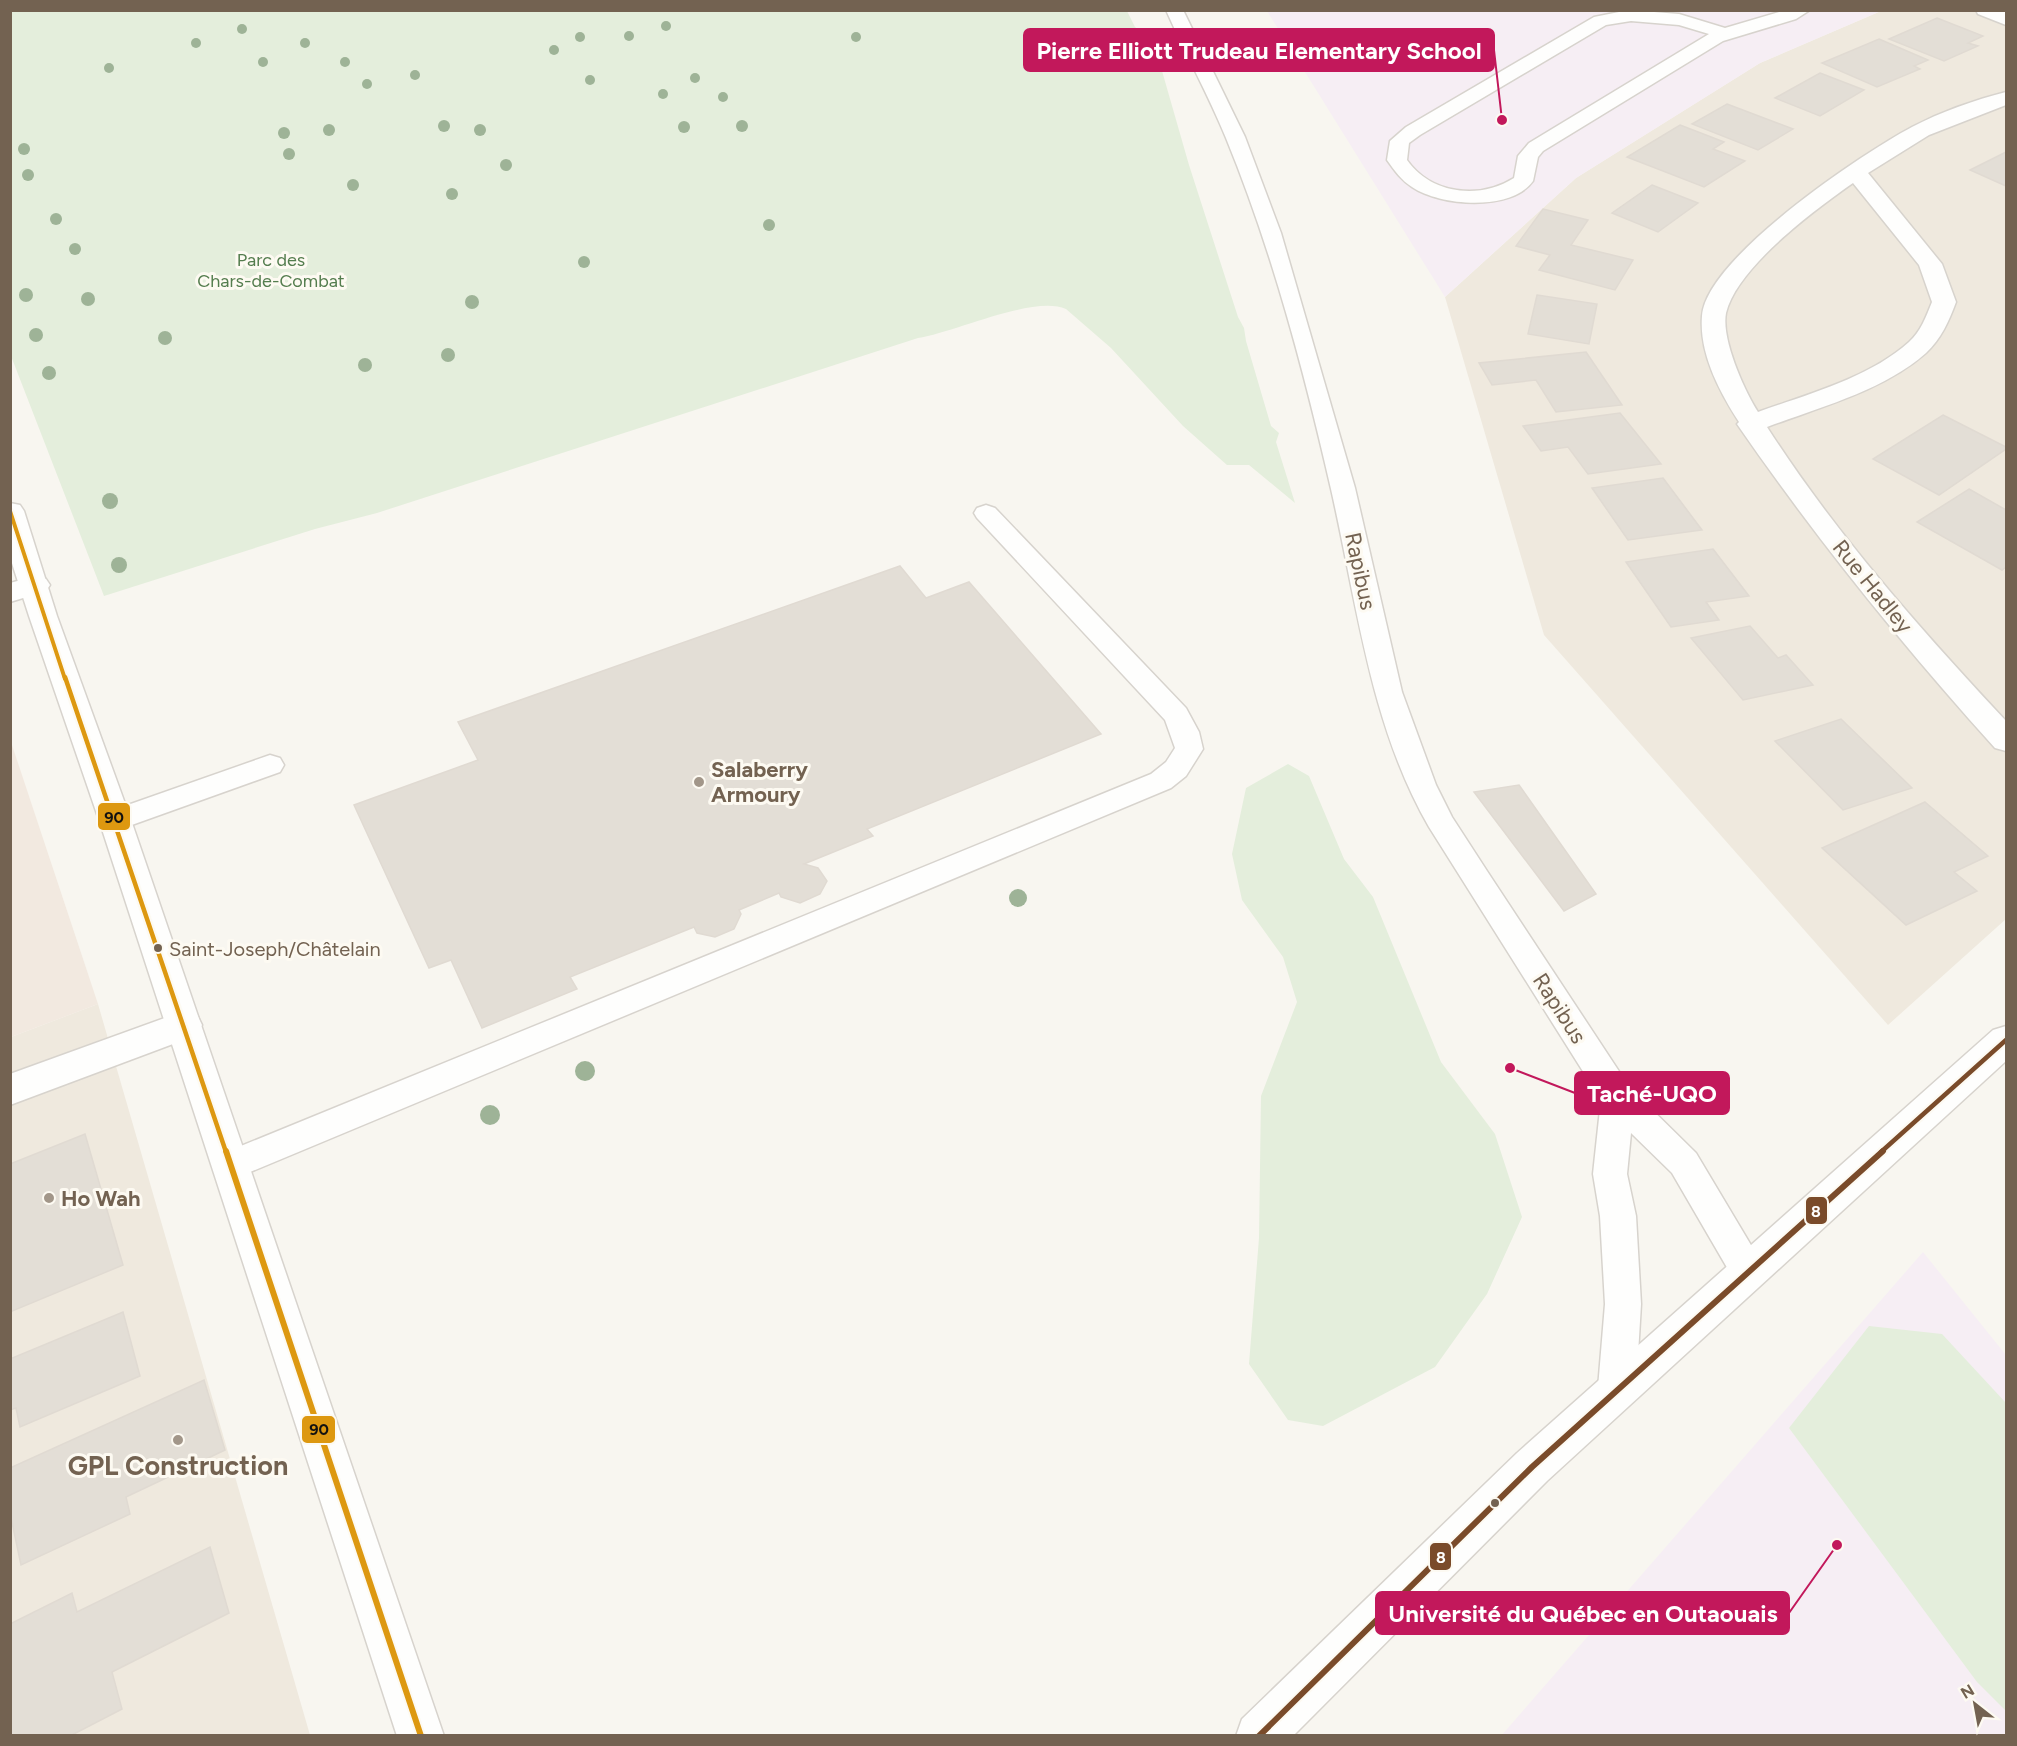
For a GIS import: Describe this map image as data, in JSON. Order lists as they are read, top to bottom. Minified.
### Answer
{"streets":{"street":["Rue Hadley"],"lane":["Rapibus"]},"parks":["Parc des Chars-de-Combat"],"places":["Pierre Elliott Trudeau Elementary School","Salaberry Armoury","Saint-Joseph/Châtelain","Taché-UQO","Ho Wah","GPL Construction","Université du Québec en Outaouais"],"lines":["transit line 90","transit line 8"],"north":"top left"}
